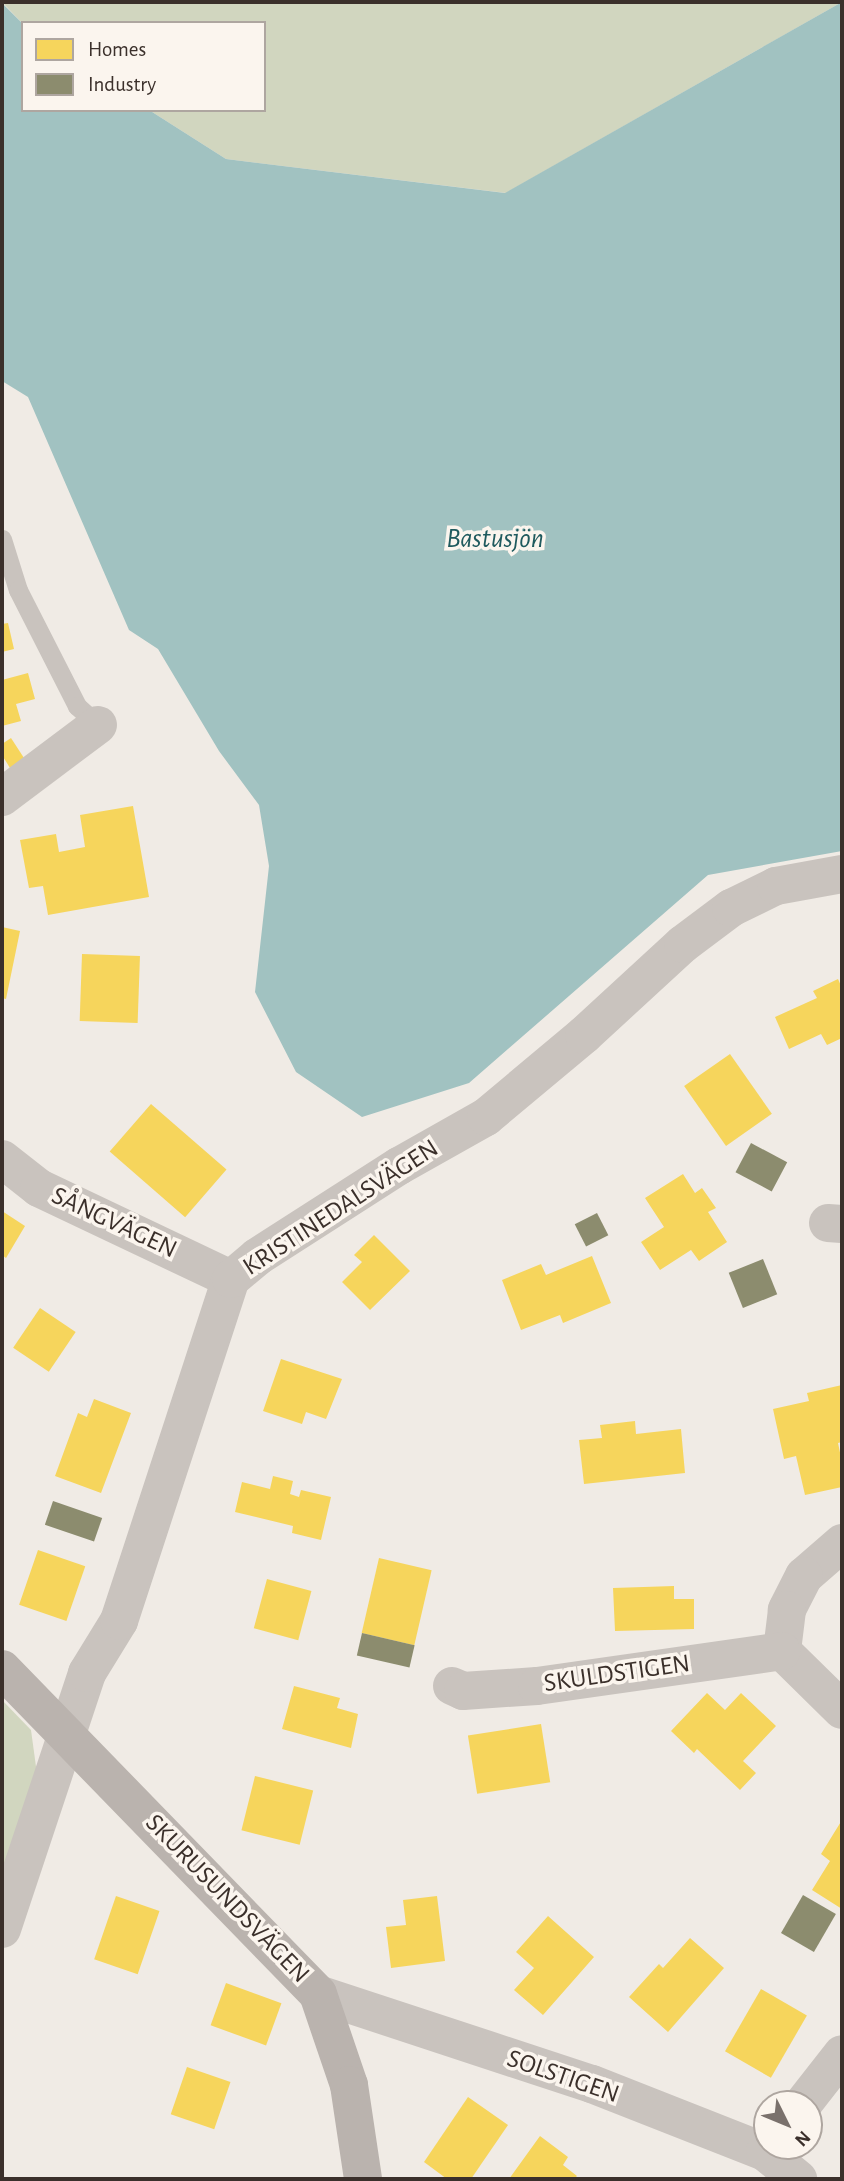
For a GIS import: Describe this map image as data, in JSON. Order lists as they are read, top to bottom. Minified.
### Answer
{"streets":{"street":["KRISTINEDALSVÄGEN","SÅNGVÄGEN","SKULDSTIGEN","SKURUSUNDSVÄGEN","SOLSTIGEN"]},"crossings":[["KRISTINEDALSVÄGEN","SÅNGVÄGEN"],["KRISTINEDALSVÄGEN","SKURUSUNDSVÄGEN"],["SKURUSUNDSVÄGEN","SOLSTIGEN"]],"water":["Bastusjön"],"legend":["Homes","Industry"],"north":"bottom right"}
